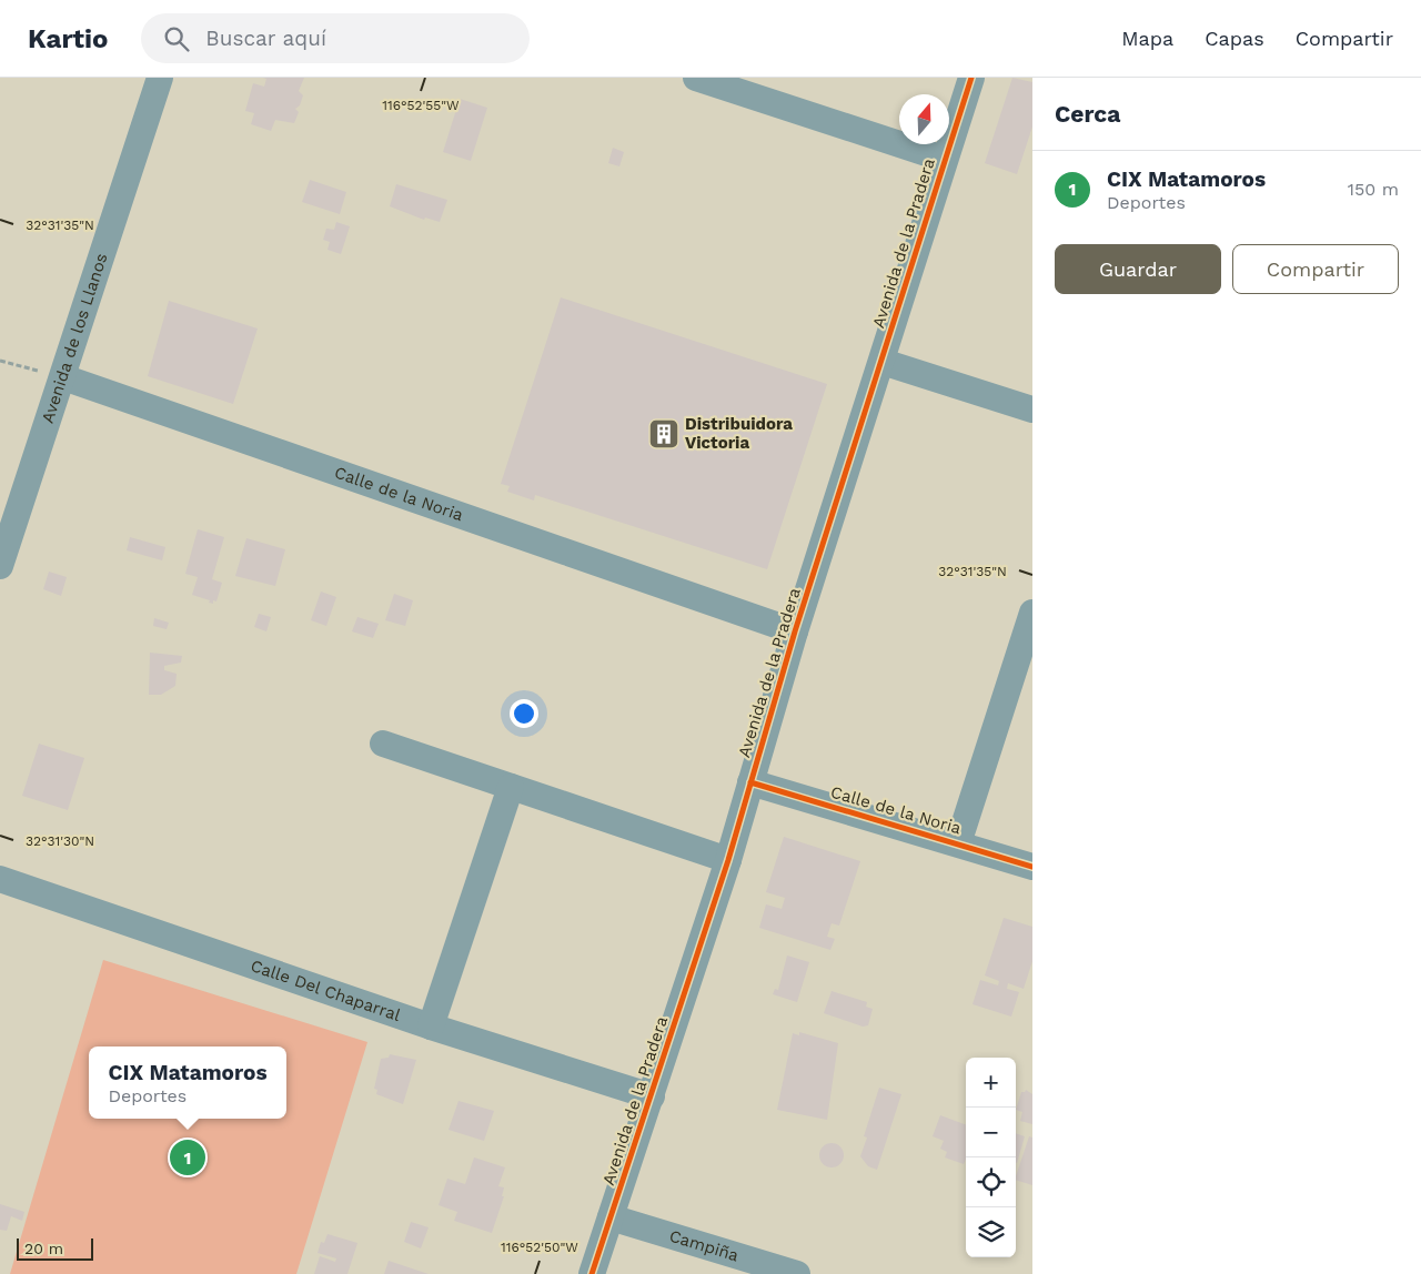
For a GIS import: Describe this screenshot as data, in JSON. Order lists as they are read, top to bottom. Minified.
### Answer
{"streets":{"street":["Avenida de la Pradera","Avenida de los Llanos","Calle de la Noria","Calle Del Chaparral","Campiña"]},"crossings":[["Avenida de la Pradera","Calle de la Noria"],["Avenida de la Pradera","Calle Del Chaparral"],["Avenida de la Pradera","Campiña"],["Avenida de los Llanos","Calle de la Noria"]],"places":{"building":["Distribuidora Victoria"]},"scale_bar":"20 m","north":"top","page":{"header":"Kartio","search":"Buscar aquí","nav":["Mapa","Capas","Compartir"],"heading":"Cerca","list":[{"mark":"1","name":"CIX Matamoros","note":"Deportes","value":"150 m"}],"buttons":["Guardar","Compartir"],"popup":["CIX Matamoros","Deportes"],"map_buttons":["+","−"],"pins":"1","scale":"20 m"},"coordinates":["116°52'55\"W","32°31'35\"N","32°31'30\"N","116°52'50\"W"]}
